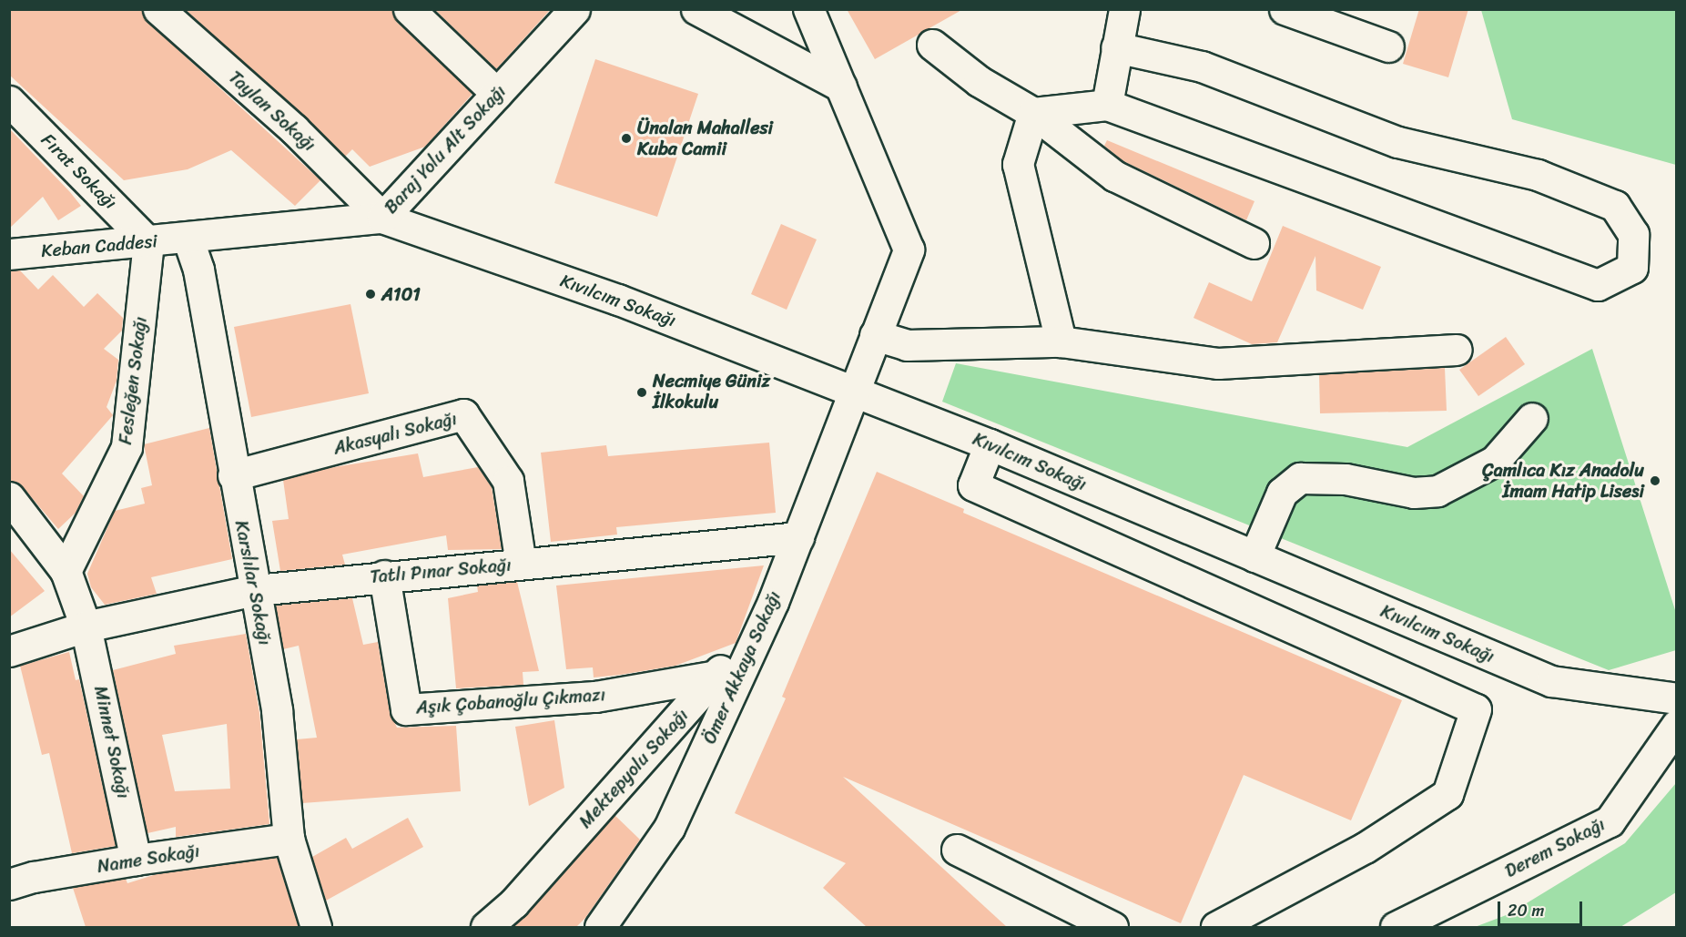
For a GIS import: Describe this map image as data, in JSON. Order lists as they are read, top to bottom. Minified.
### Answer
{"streets":{"street":["Taylan Sokağı","Baraj Yolu Alt Sokağı","Fırat Sokağı","Keban Caddesi","Kıvılcım Sokağı","Fesleğen Sokağı","Akasyalı Sokağı","Tatlı Pınar Sokağı","Karslılar Sokağı","Ömer Akkaya Sokağı","Aşık Çobanoğlu Çıkmazı","Minnet Sokağı","Mektepyolu Sokağı","Derem Sokağı","Name Sokağı"]},"crossings":[["Taylan Sokağı","Baraj Yolu Alt Sokağı"],["Taylan Sokağı","Kıvılcım Sokağı"],["Baraj Yolu Alt Sokağı","Keban Caddesi"],["Baraj Yolu Alt Sokağı","Kıvılcım Sokağı"],["Baraj Yolu Alt Sokağı","Karslılar Sokağı"],["Fırat Sokağı","Keban Caddesi"],["Fırat Sokağı","Fesleğen Sokağı"],["Keban Caddesi","Fesleğen Sokağı"],["Keban Caddesi","Karslılar Sokağı"],["Kıvılcım Sokağı","Ömer Akkaya Sokağı"],["Fesleğen Sokağı","Minnet Sokağı"],["Akasyalı Sokağı","Tatlı Pınar Sokağı"],["Akasyalı Sokağı","Karslılar Sokağı"],["Tatlı Pınar Sokağı","Karslılar Sokağı"],["Tatlı Pınar Sokağı","Ömer Akkaya Sokağı"],["Tatlı Pınar Sokağı","Aşık Çobanoğlu Çıkmazı"],["Tatlı Pınar Sokağı","Minnet Sokağı"],["Karslılar Sokağı","Name Sokağı"],["Ömer Akkaya Sokağı","Mektepyolu Sokağı"],["Aşık Çobanoğlu Çıkmazı","Mektepyolu Sokağı"],["Minnet Sokağı","Name Sokağı"]],"places":["Ünalan Mahallesi Kuba Camii","A101","Necmiye Güniz İlkokulu","Çamlıca Kız Anadolu İmam Hatip Lisesi"],"scale_bar":"20 m"}
